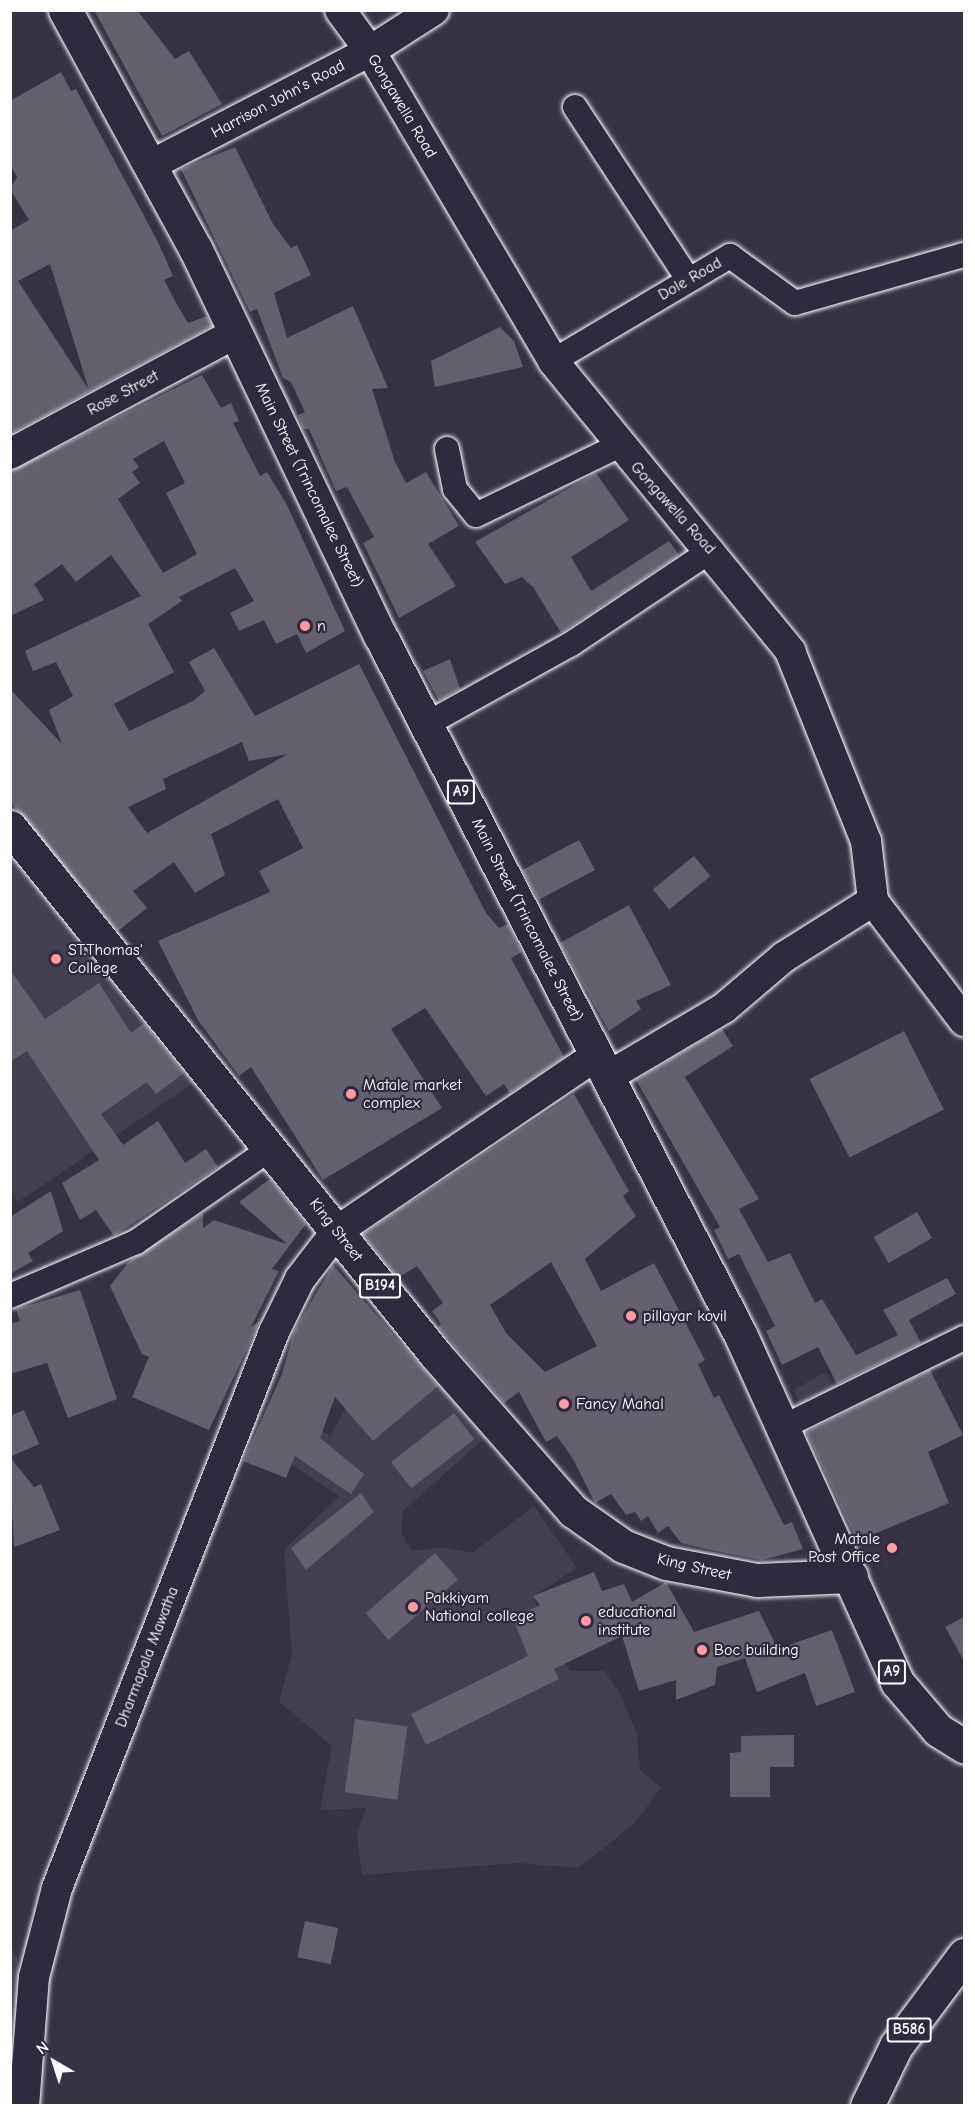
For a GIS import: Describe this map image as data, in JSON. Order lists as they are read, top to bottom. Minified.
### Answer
{"streets":{"main road":["Main Street (Trincomalee Street)","A9","King Street","B194","B586"],"street":["Harrison John's Road","Gongawella Road","Dole Road","Rose Street","Dharmapala Mawatha"]},"crossings":[["Harrison John's Road","Gongawella Road"],["Harrison John's Road","Main Street (Trincomalee Street)"],["Gongawella Road","Dole Road"],["Gongawella Road","Dharmapala Mawatha"],["Rose Street","Main Street (Trincomalee Street)"],["Main Street (Trincomalee Street)","A9"],["Main Street (Trincomalee Street)","King Street"],["Main Street (Trincomalee Street)","Dharmapala Mawatha"],["A9","King Street"],["King Street","Dharmapala Mawatha"]],"places":["n","ST.Thomas' College","Matale market complex","pillayar kovil","Fancy Mahal","Matale Post Office","Pakkiyam National college","educational institute","Boc building"],"north":"top left"}
